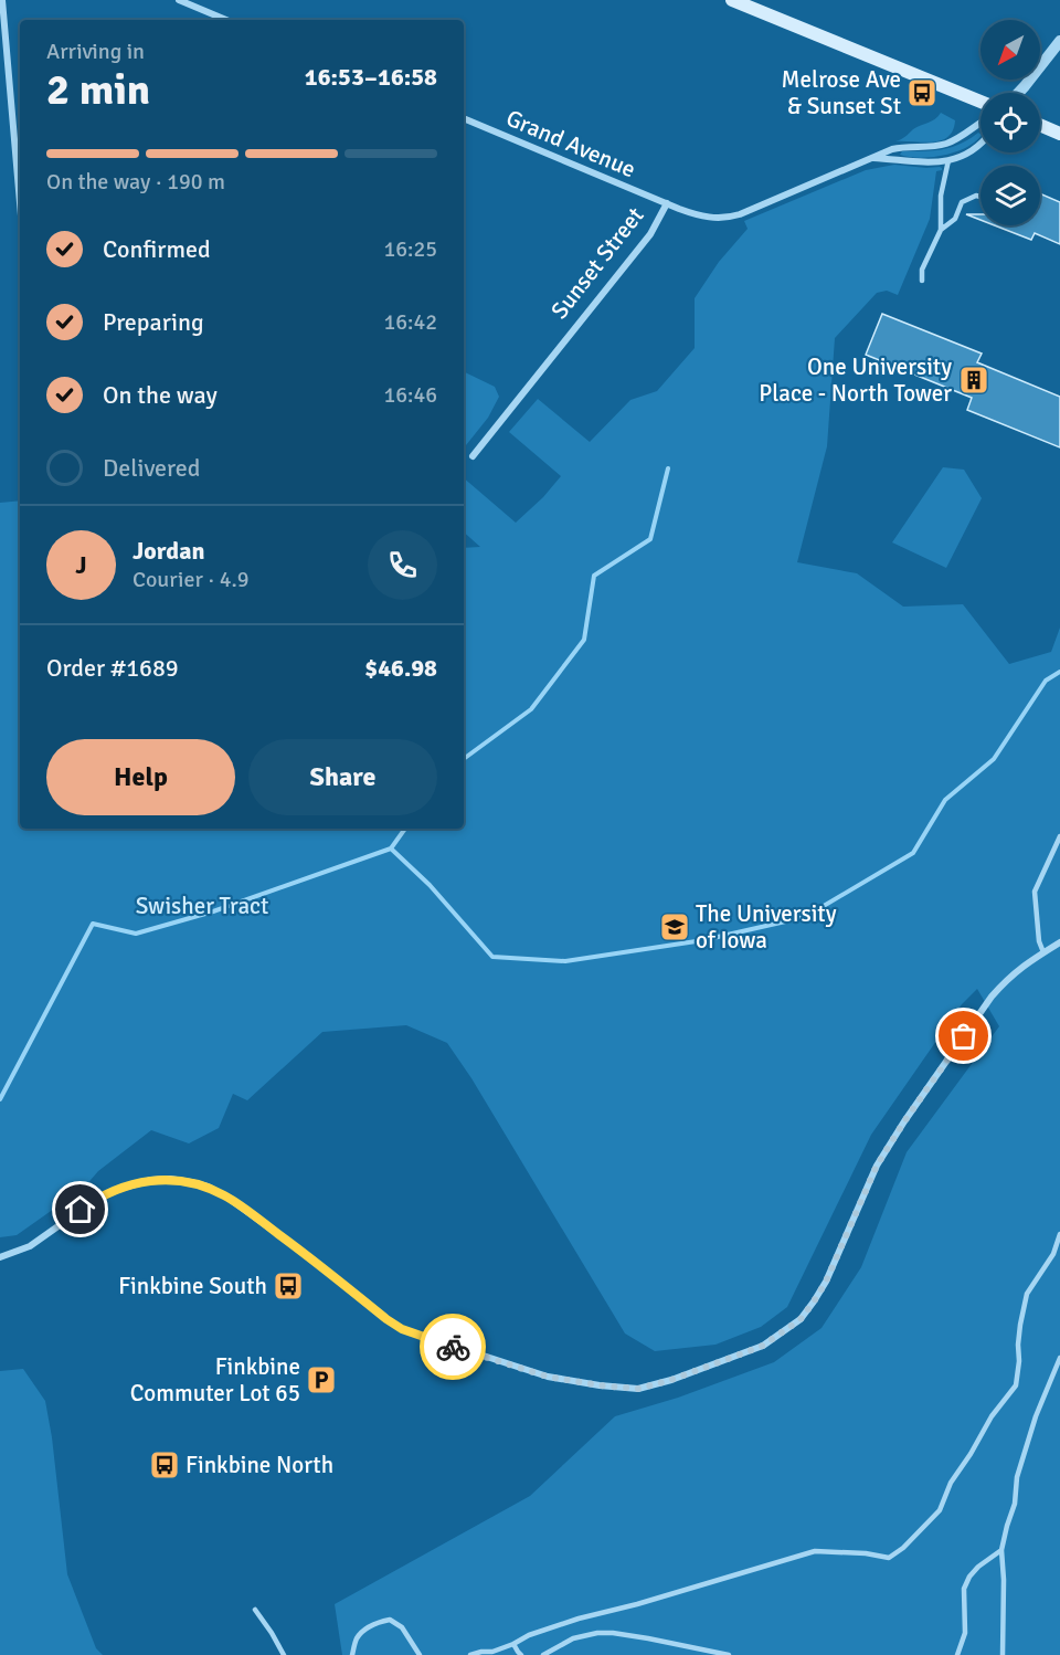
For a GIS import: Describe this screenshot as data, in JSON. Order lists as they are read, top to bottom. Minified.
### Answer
{"streets":{"street":["Grand Avenue","Sunset Street"]},"crossings":[["Grand Avenue","Sunset Street"]],"parks":["Swisher Tract"],"places":{"bus stop":["Melrose Ave & Sunset St","Finkbine South","Finkbine North"],"building":["One University Place - North Tower"],"school or university":["The University of Iowa"],"parking":["Finkbine Commuter Lot 65"]},"north":"bottom left","page":{"heading":["2 min","Arriving in","16:53–16:58"],"panel":["Jordan","Courier · 4.9","Order #1689","$46.98"],"bar":"On the way · 190 m","list":[["Confirmed","16:25"],["Preparing","16:42"],["On the way","16:46"],"Delivered"],"round":"J","buttons":["Help","Share"]}}
